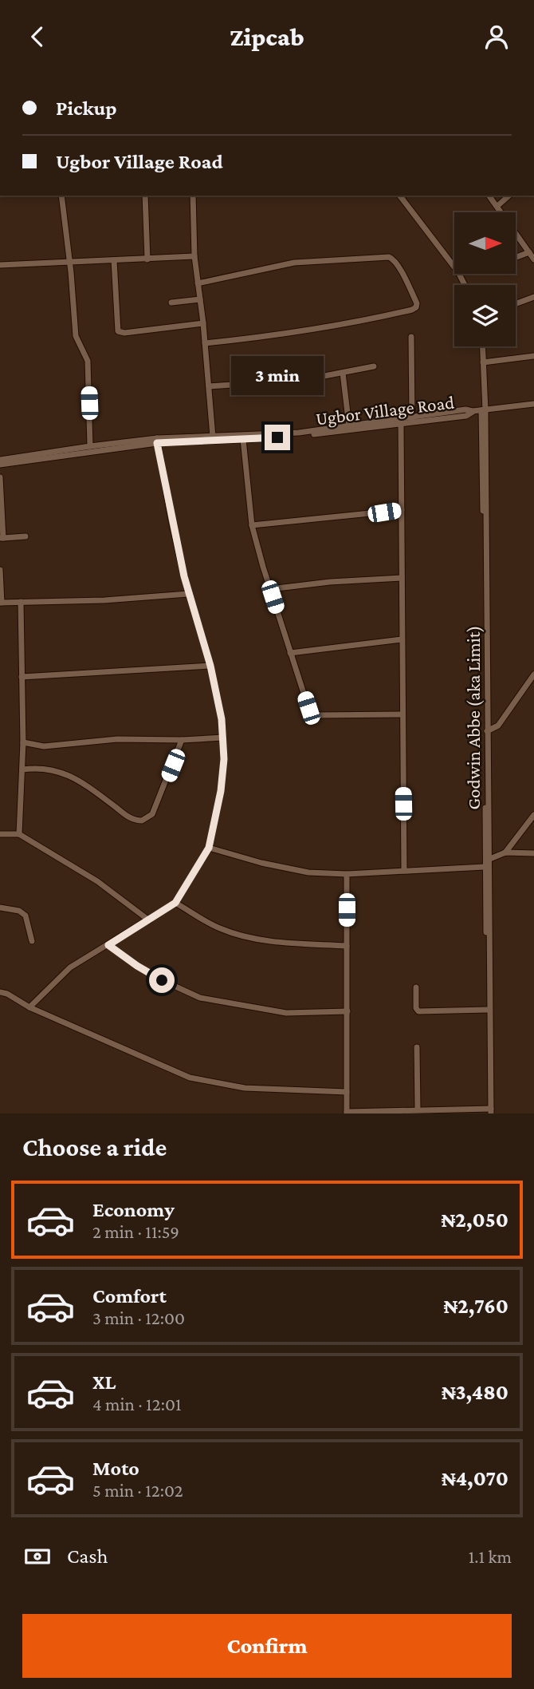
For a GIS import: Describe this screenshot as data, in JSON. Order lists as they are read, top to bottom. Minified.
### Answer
{"streets":{"street":["Ugbor Village Road","Godwin Abbe (aka Limit)"]},"crossings":[["Ugbor Village Road","Godwin Abbe (aka Limit)"]],"north":"right","page":{"header":"Zipcab","banner":["Pickup","Ugbor Village Road"],"bubble":"3 min","heading":"Choose a ride","list":[{"name":"Economy","note":"2 min · 11:59","value":"₦2,050"},{"name":"Comfort","note":"3 min · 12:00","value":"₦2,760"},{"name":"XL","note":"4 min · 12:01","value":"₦3,480"},{"name":"Moto","note":"5 min · 12:02","value":"₦4,070"}],"pay":["Cash","1.1 km"],"buttons":"Confirm"}}
